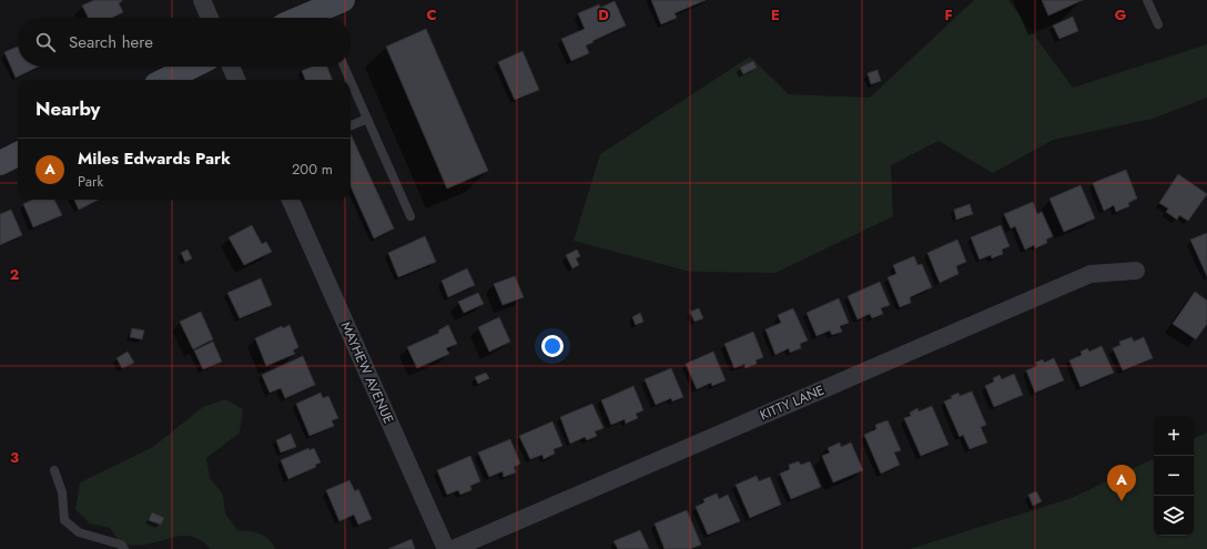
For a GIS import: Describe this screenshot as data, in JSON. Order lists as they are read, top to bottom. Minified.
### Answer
{"streets":{"street":["MAYHEW AVENUE","KITTY LANE"]},"page":{"search":"Search here","heading":"Nearby","list":[{"mark":"A","name":"Miles Edwards Park","note":"Park","value":"200 m"}],"map_buttons":["+","−"],"pins":"A"},"grid":{"columns":["C","D","E","F","G"],"rows":["2","3"]}}
